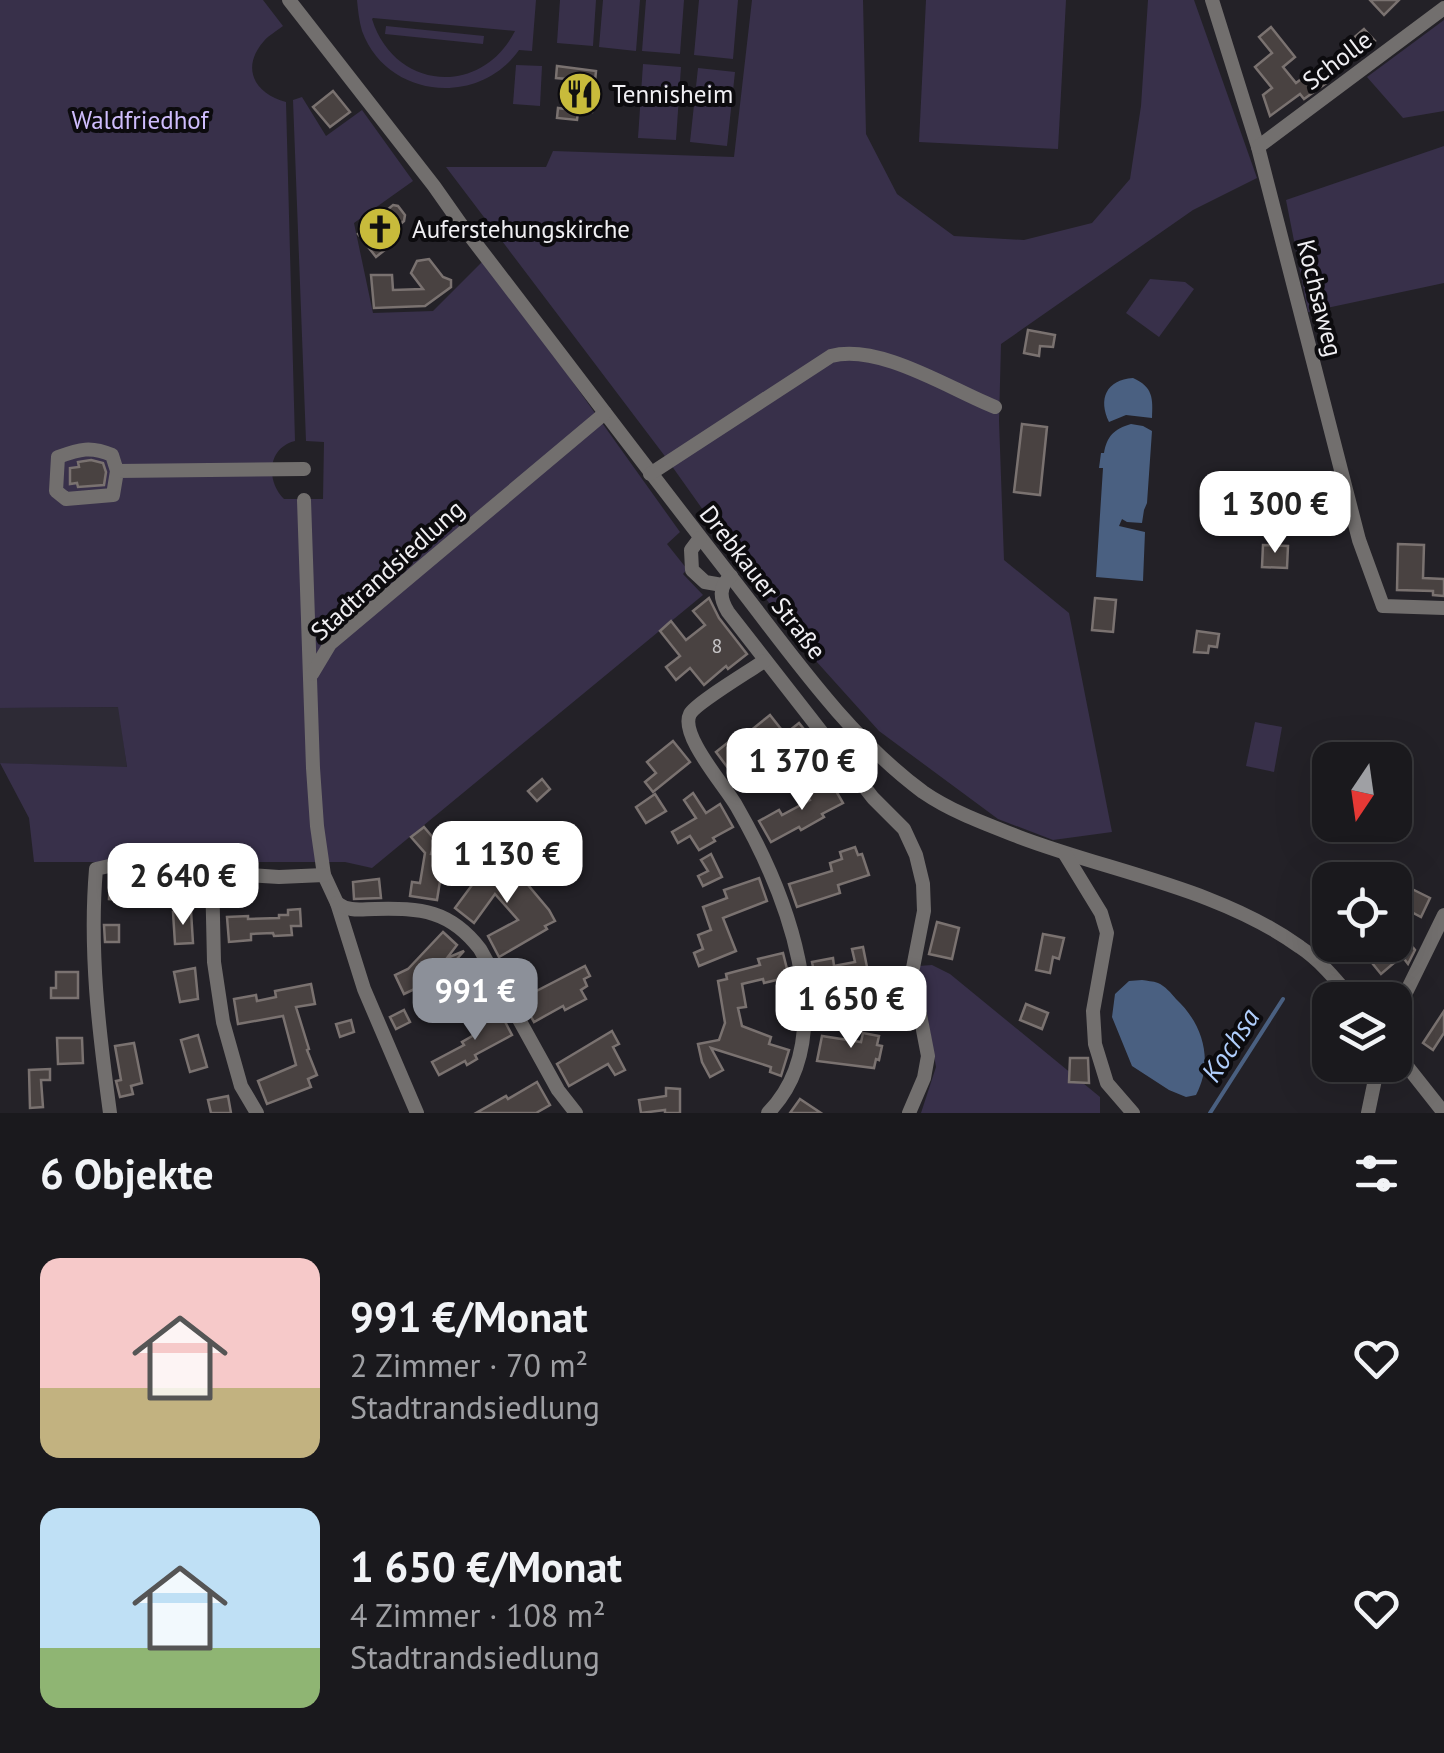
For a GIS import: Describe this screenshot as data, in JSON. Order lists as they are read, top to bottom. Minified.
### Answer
{"streets":{"street":["Scholle","Kochsaweg","Stadtrandsiedlung","Drebkauer Straße"]},"crossings":[["Scholle","Kochsaweg"],["Stadtrandsiedlung","Drebkauer Straße"]],"water":["Kochsa"],"parks":["Waldfriedhof"],"places":{"restaurant":["Tennisheim"],"church":["Auferstehungskirche"]},"house_numbers":["8"],"north":"bottom","page":{"price":["1 300 €","1 370 €","1 130 €","2 640 €","991 €","1 650 €"],"heading":"6 Objekte","list":[{"name":"991 €/Monat","note":"2 Zimmer · 70 m² · Stadtrandsiedlung"},{"name":"1 650 €/Monat","note":"4 Zimmer · 108 m² · Stadtrandsiedlung"}]}}
